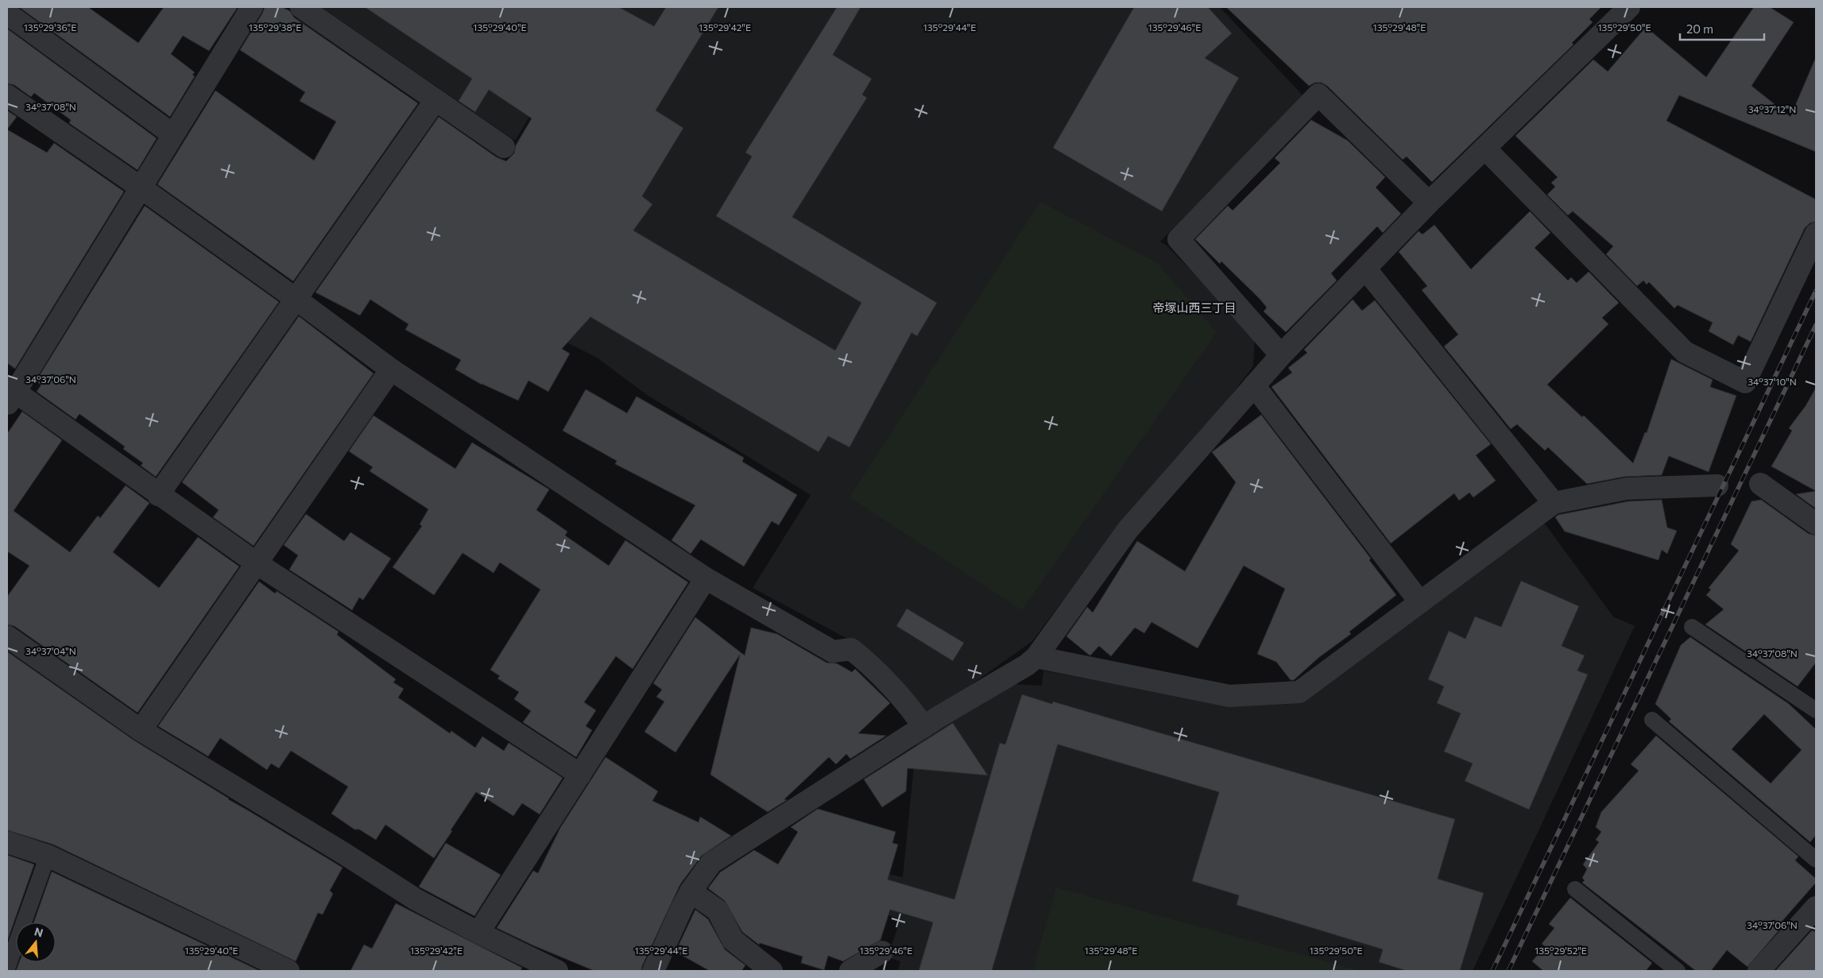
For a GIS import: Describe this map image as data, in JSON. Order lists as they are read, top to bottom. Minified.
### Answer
{"districts":["帝塚山西三丁目"],"scale_bar":"20 m","north":"top","coordinates":["135°29'36\"E","135°29'38\"E","135°29'40\"E","135°29'42\"E","135°29'44\"E","135°29'46\"E","135°29'48\"E","135°29'50\"E","34°37'08\"N","34°37'12\"N","34°37'06\"N","34°37'10\"N","34°37'04\"N","135°29'52\"E"]}
